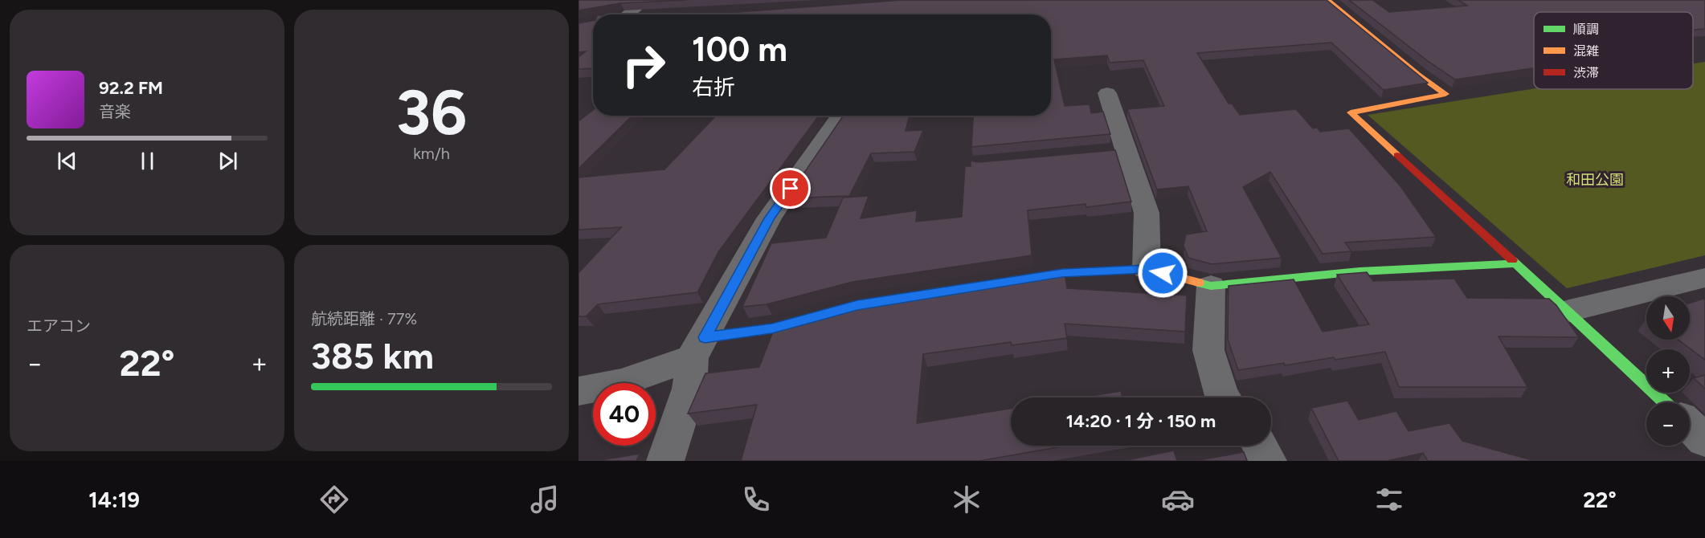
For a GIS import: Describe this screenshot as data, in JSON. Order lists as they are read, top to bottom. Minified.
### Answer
{"parks":["和田公園"],"legend":["順調","混雑","渋滞"],"north":"bottom","page":{"tile":[["36","km/h"],"エアコン",["航続距離 · 77%","385 km"]],"turn":["100 m","右折"],"song":["92.2 FM","音楽"],"map_buttons":["+","−"],"heat":["−","22°","+"],"limit":"40","trip":"14:20 · 1 分 · 150 m","tabs":["14:19","22°"]}}
